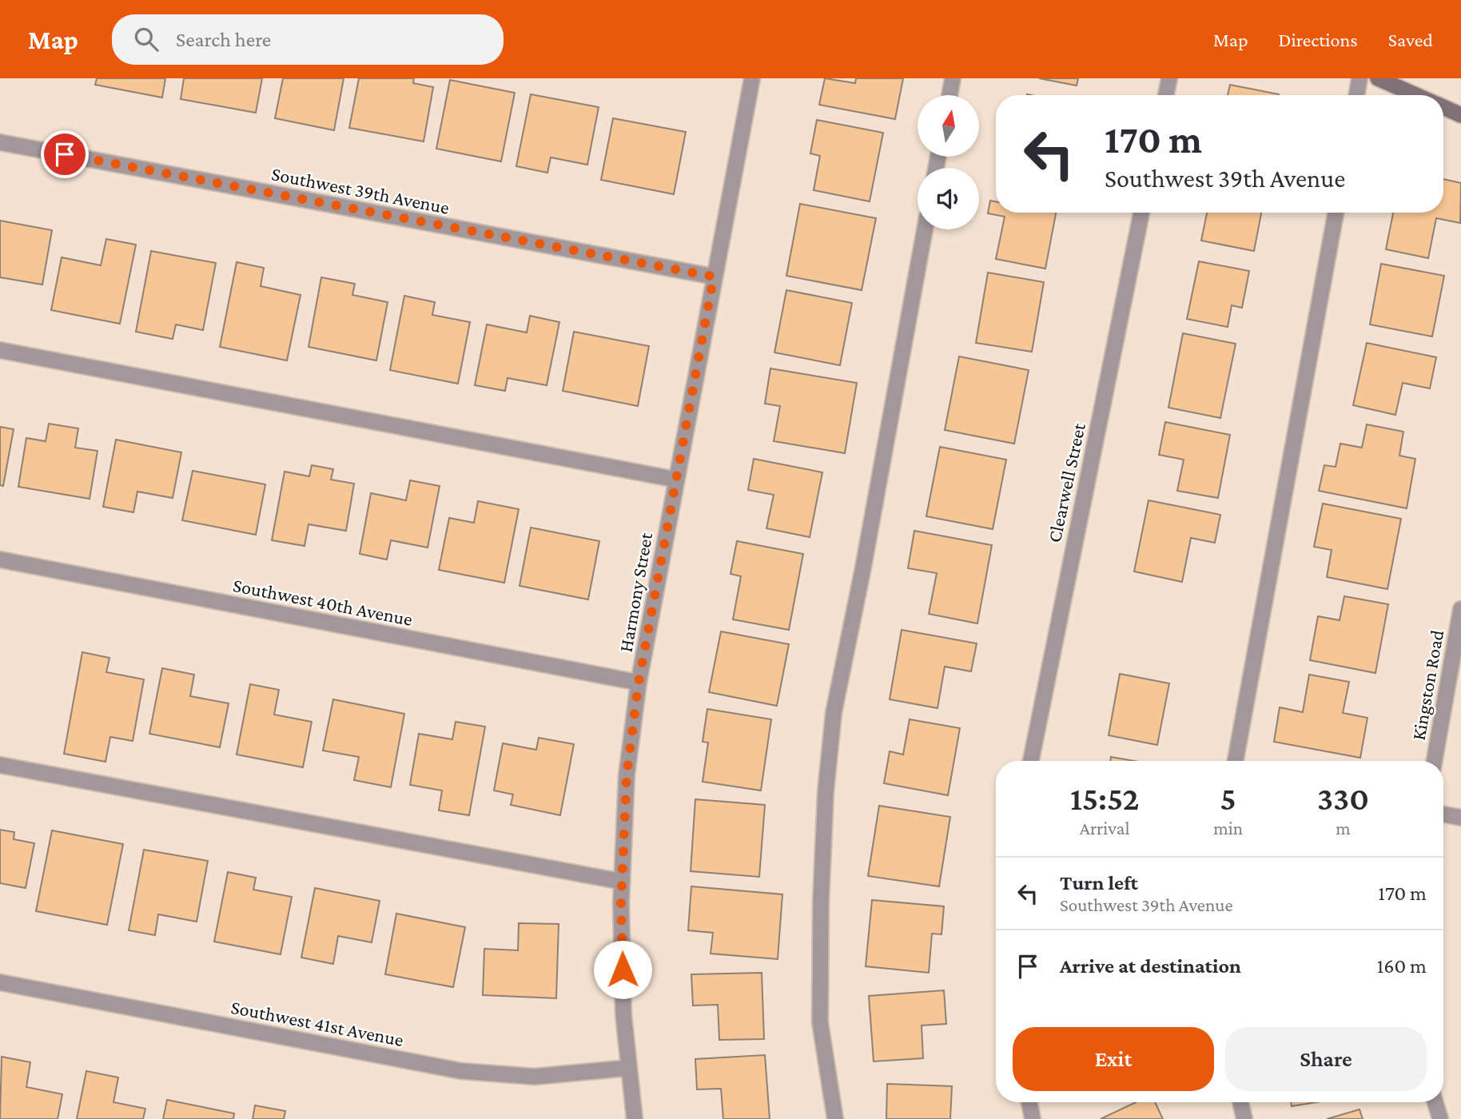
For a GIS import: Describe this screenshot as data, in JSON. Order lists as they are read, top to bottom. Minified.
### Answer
{"streets":{"street":["Southwest 39th Avenue","Clearwell Street","Harmony Street","Southwest 40th Avenue","Kingston Road","Southwest 41st Avenue"]},"crossings":[["Southwest 39th Avenue","Harmony Street"],["Harmony Street","Southwest 40th Avenue"],["Harmony Street","Southwest 41st Avenue"]],"north":"top","page":{"header":"Map","search":"Search here","nav":["Map","Directions","Saved"],"turn":["170 m","Southwest 39th Avenue"],"eta":["15:52","Arrival","5","min","330","m"],"list":[{"name":"Turn left","note":"Southwest 39th Avenue","value":"170 m"},{"name":"Arrive at destination","value":"160 m"}],"buttons":["Exit","Share"]}}
